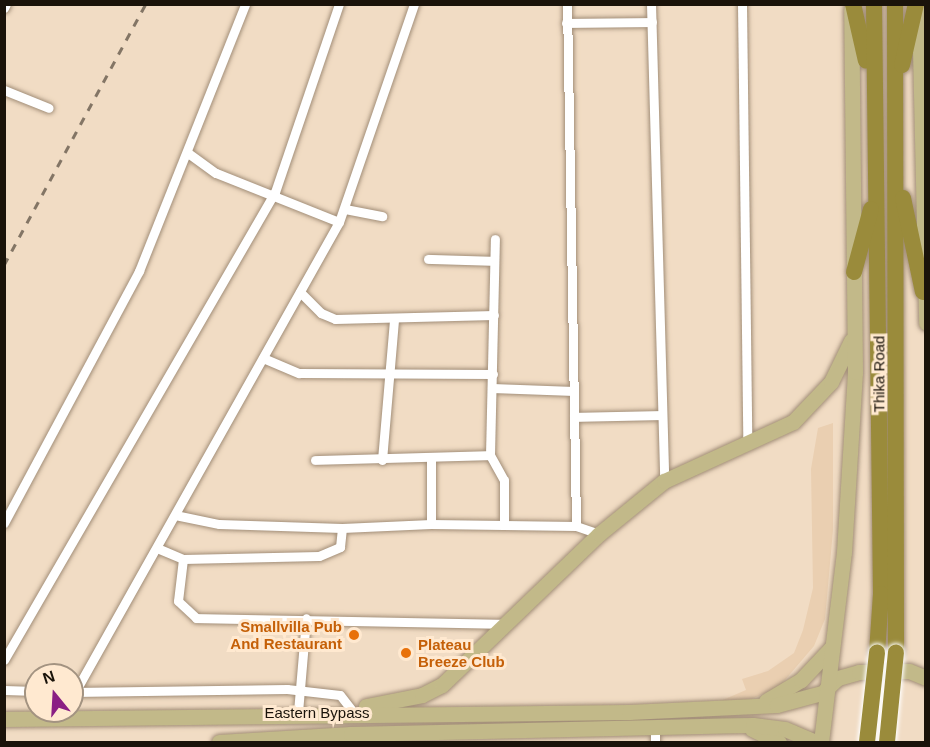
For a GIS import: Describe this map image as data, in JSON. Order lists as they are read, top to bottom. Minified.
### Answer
{"streets":{"highway":["Thika Road"],"main road":["Eastern Bypass"]},"places":["Smallvilla Pub And Restaurant","Plateau Breeze Club"],"north":"top"}
